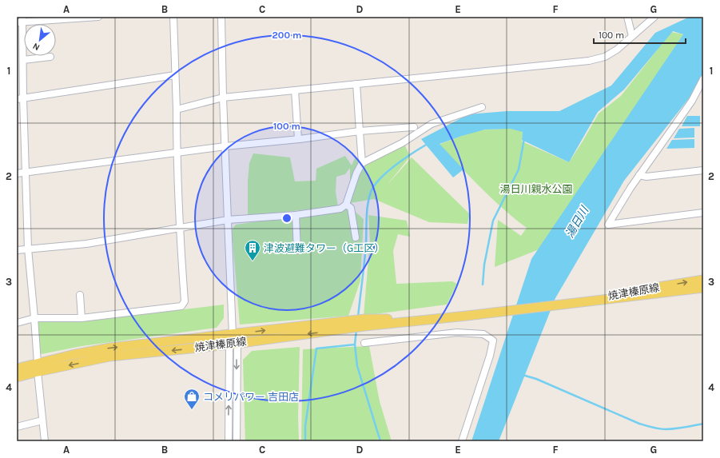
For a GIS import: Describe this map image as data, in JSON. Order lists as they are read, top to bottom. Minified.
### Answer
{"streets":{"main road":["焼津榛原線"]},"water":["湯日川"],"parks":["湯日川親水公園"],"places":{"building":["津波避難タワー（G工区）"],"shop":["コメリパワー 吉田店"]},"scale_bar":"100 m","north":"bottom left","grid":{"columns":["A","B","C","D","E","F","G"],"rows":["1","2","3","4"]},"rings":["200 m","100 m"]}
